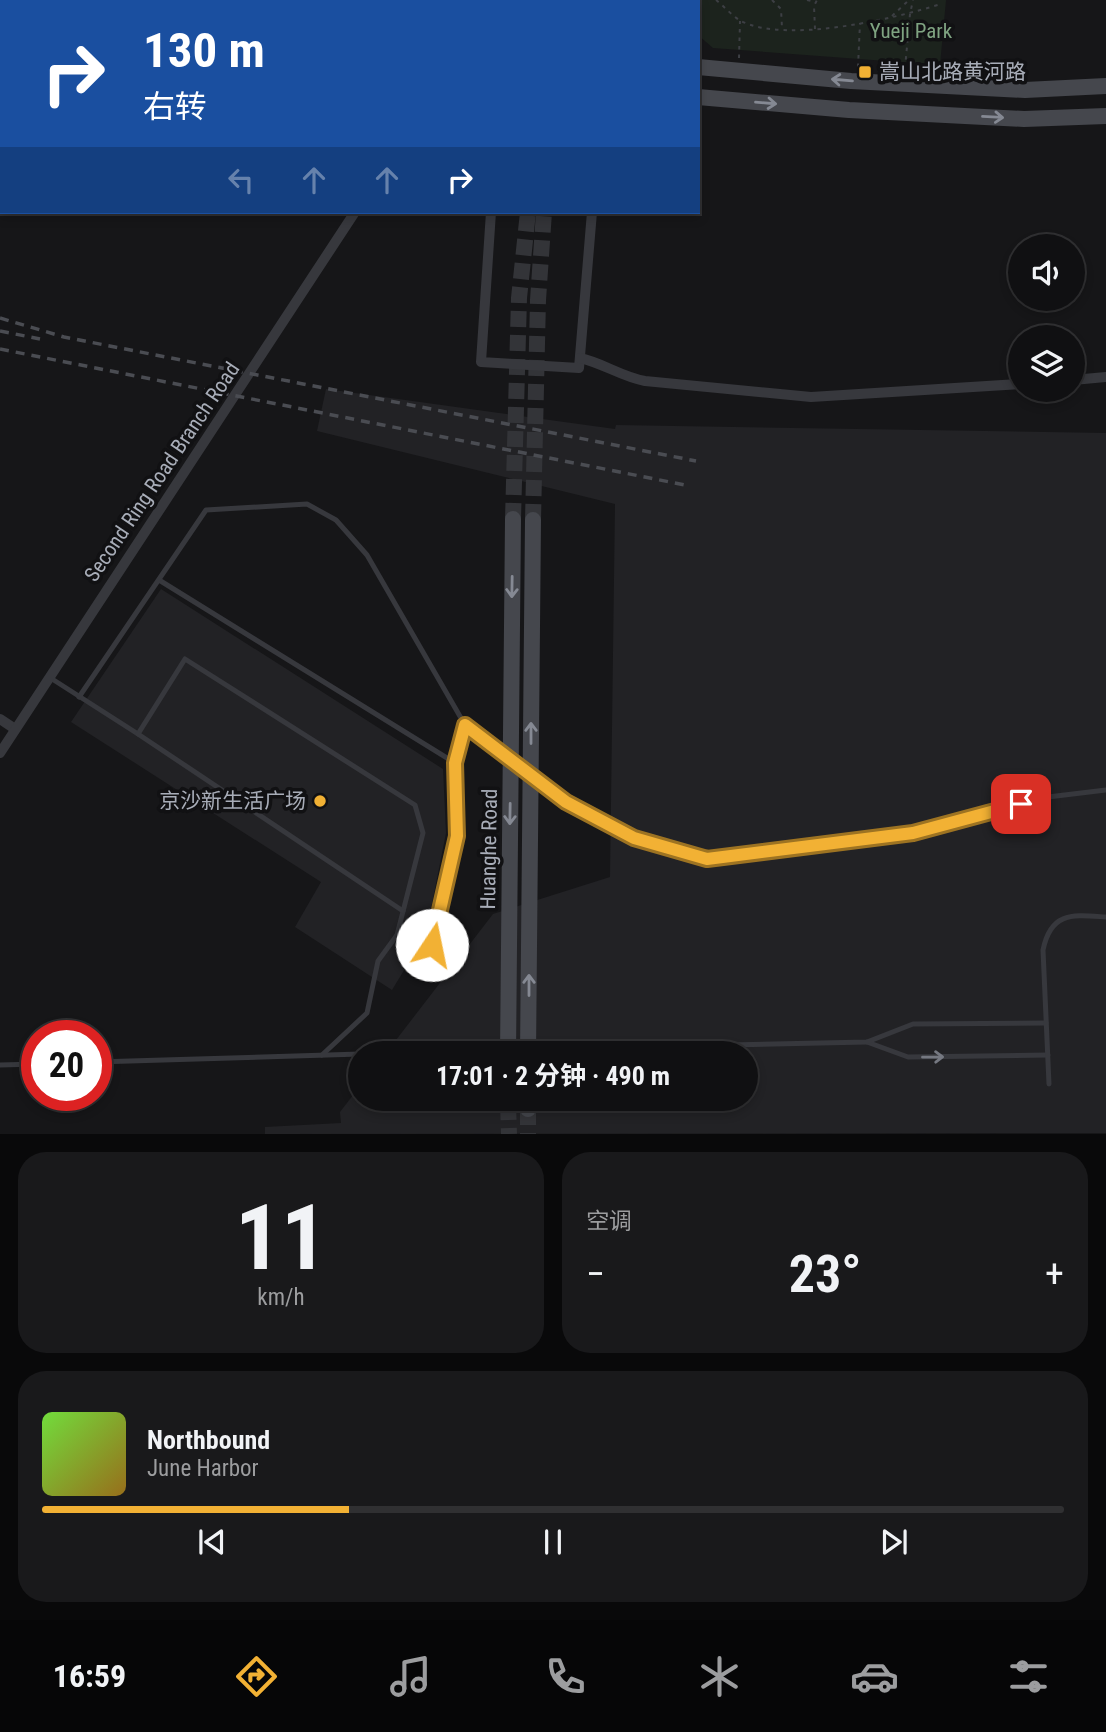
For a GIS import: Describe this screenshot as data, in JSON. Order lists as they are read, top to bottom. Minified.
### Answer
{"streets":{"main road":["Huanghe Road"],"street":["Second Ring Road Branch Road"]},"parks":["Yueji Park"],"places":{"transit":["嵩山北路黄河路"],"other":["京沙新生活广场"]},"page":{"turn":["130 m","右转"],"limit":"20","trip":"17:01 · 2 分钟 · 490 m","tile":[["11","km/h"],"空调"],"heat":["−","23°","+"],"song":["Northbound","June Harbor"],"tabs":"16:59"}}
